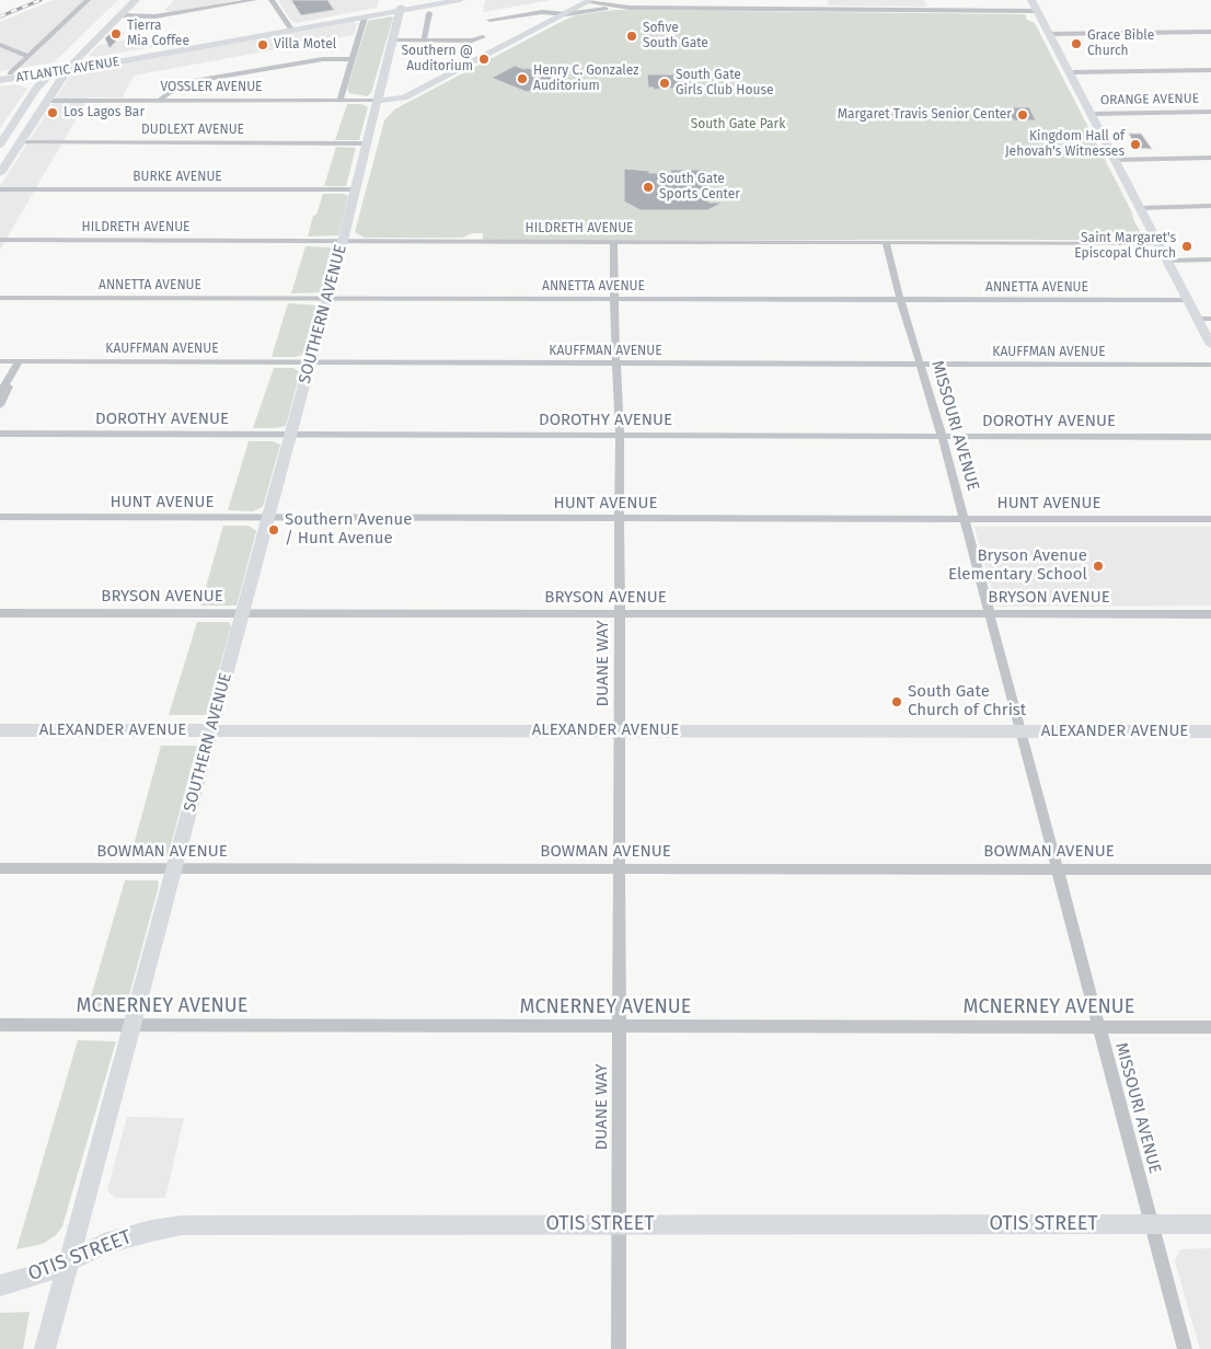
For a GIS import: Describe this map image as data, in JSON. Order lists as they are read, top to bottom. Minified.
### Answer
{"streets":{"main road":["ATLANTIC AVENUE"],"street":["VOSSLER AVENUE","ORANGE AVENUE","DUDLEXT AVENUE","BURKE AVENUE","HILDRETH AVENUE","ANNETTA AVENUE","SOUTHERN AVENUE","KAUFFMAN AVENUE","DOROTHY AVENUE","MISSOURI AVENUE","HUNT AVENUE","BRYSON AVENUE","DUANE WAY","ALEXANDER AVENUE","BOWMAN AVENUE","MCNERNEY AVENUE","OTIS STREET"]},"crossings":[["VOSSLER AVENUE","SOUTHERN AVENUE"],["DUDLEXT AVENUE","SOUTHERN AVENUE"],["BURKE AVENUE","SOUTHERN AVENUE"],["HILDRETH AVENUE","SOUTHERN AVENUE"],["HILDRETH AVENUE","MISSOURI AVENUE"],["HILDRETH AVENUE","DUANE WAY"],["ANNETTA AVENUE","SOUTHERN AVENUE"],["ANNETTA AVENUE","MISSOURI AVENUE"],["ANNETTA AVENUE","DUANE WAY"],["SOUTHERN AVENUE","KAUFFMAN AVENUE"],["SOUTHERN AVENUE","DOROTHY AVENUE"],["SOUTHERN AVENUE","HUNT AVENUE"],["SOUTHERN AVENUE","BRYSON AVENUE"],["SOUTHERN AVENUE","ALEXANDER AVENUE"],["SOUTHERN AVENUE","BOWMAN AVENUE"],["SOUTHERN AVENUE","MCNERNEY AVENUE"],["SOUTHERN AVENUE","OTIS STREET"],["KAUFFMAN AVENUE","MISSOURI AVENUE"],["KAUFFMAN AVENUE","DUANE WAY"],["DOROTHY AVENUE","MISSOURI AVENUE"],["DOROTHY AVENUE","DUANE WAY"],["MISSOURI AVENUE","HUNT AVENUE"],["MISSOURI AVENUE","BRYSON AVENUE"],["MISSOURI AVENUE","ALEXANDER AVENUE"],["MISSOURI AVENUE","BOWMAN AVENUE"],["MISSOURI AVENUE","MCNERNEY AVENUE"],["MISSOURI AVENUE","OTIS STREET"],["HUNT AVENUE","DUANE WAY"],["BRYSON AVENUE","DUANE WAY"],["DUANE WAY","ALEXANDER AVENUE"],["DUANE WAY","BOWMAN AVENUE"],["DUANE WAY","MCNERNEY AVENUE"],["DUANE WAY","OTIS STREET"]],"parks":["South Gate Park"],"places":["Tierra Mia Coffee","Sofive South Gate","Grace Bible Church","Villa Motel","Southern @ Auditorium","Henry C. Gonzalez Auditorium","South Gate Girls Club House","Los Lagos Bar","Margaret Travis Senior Center","Kingdom Hall of Jehovah's Witnesses","South Gate Sports Center","Saint Margaret's Episcopal Church","Southern Avenue / Hunt Avenue","Bryson Avenue Elementary School","South Gate Church of Christ"]}
